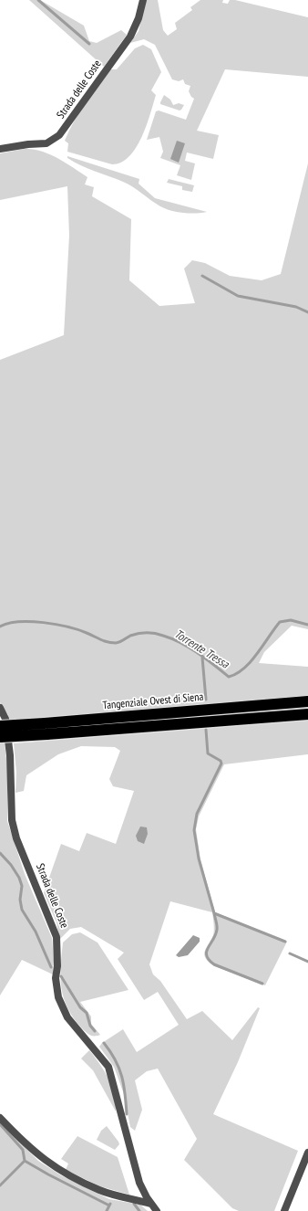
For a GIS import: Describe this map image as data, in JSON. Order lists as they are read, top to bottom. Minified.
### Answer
{"streets":{"highway":["Tangenziale Ovest di Siena"],"street":["Strada delle Coste"]},"water":["Torrente Tressa"]}
